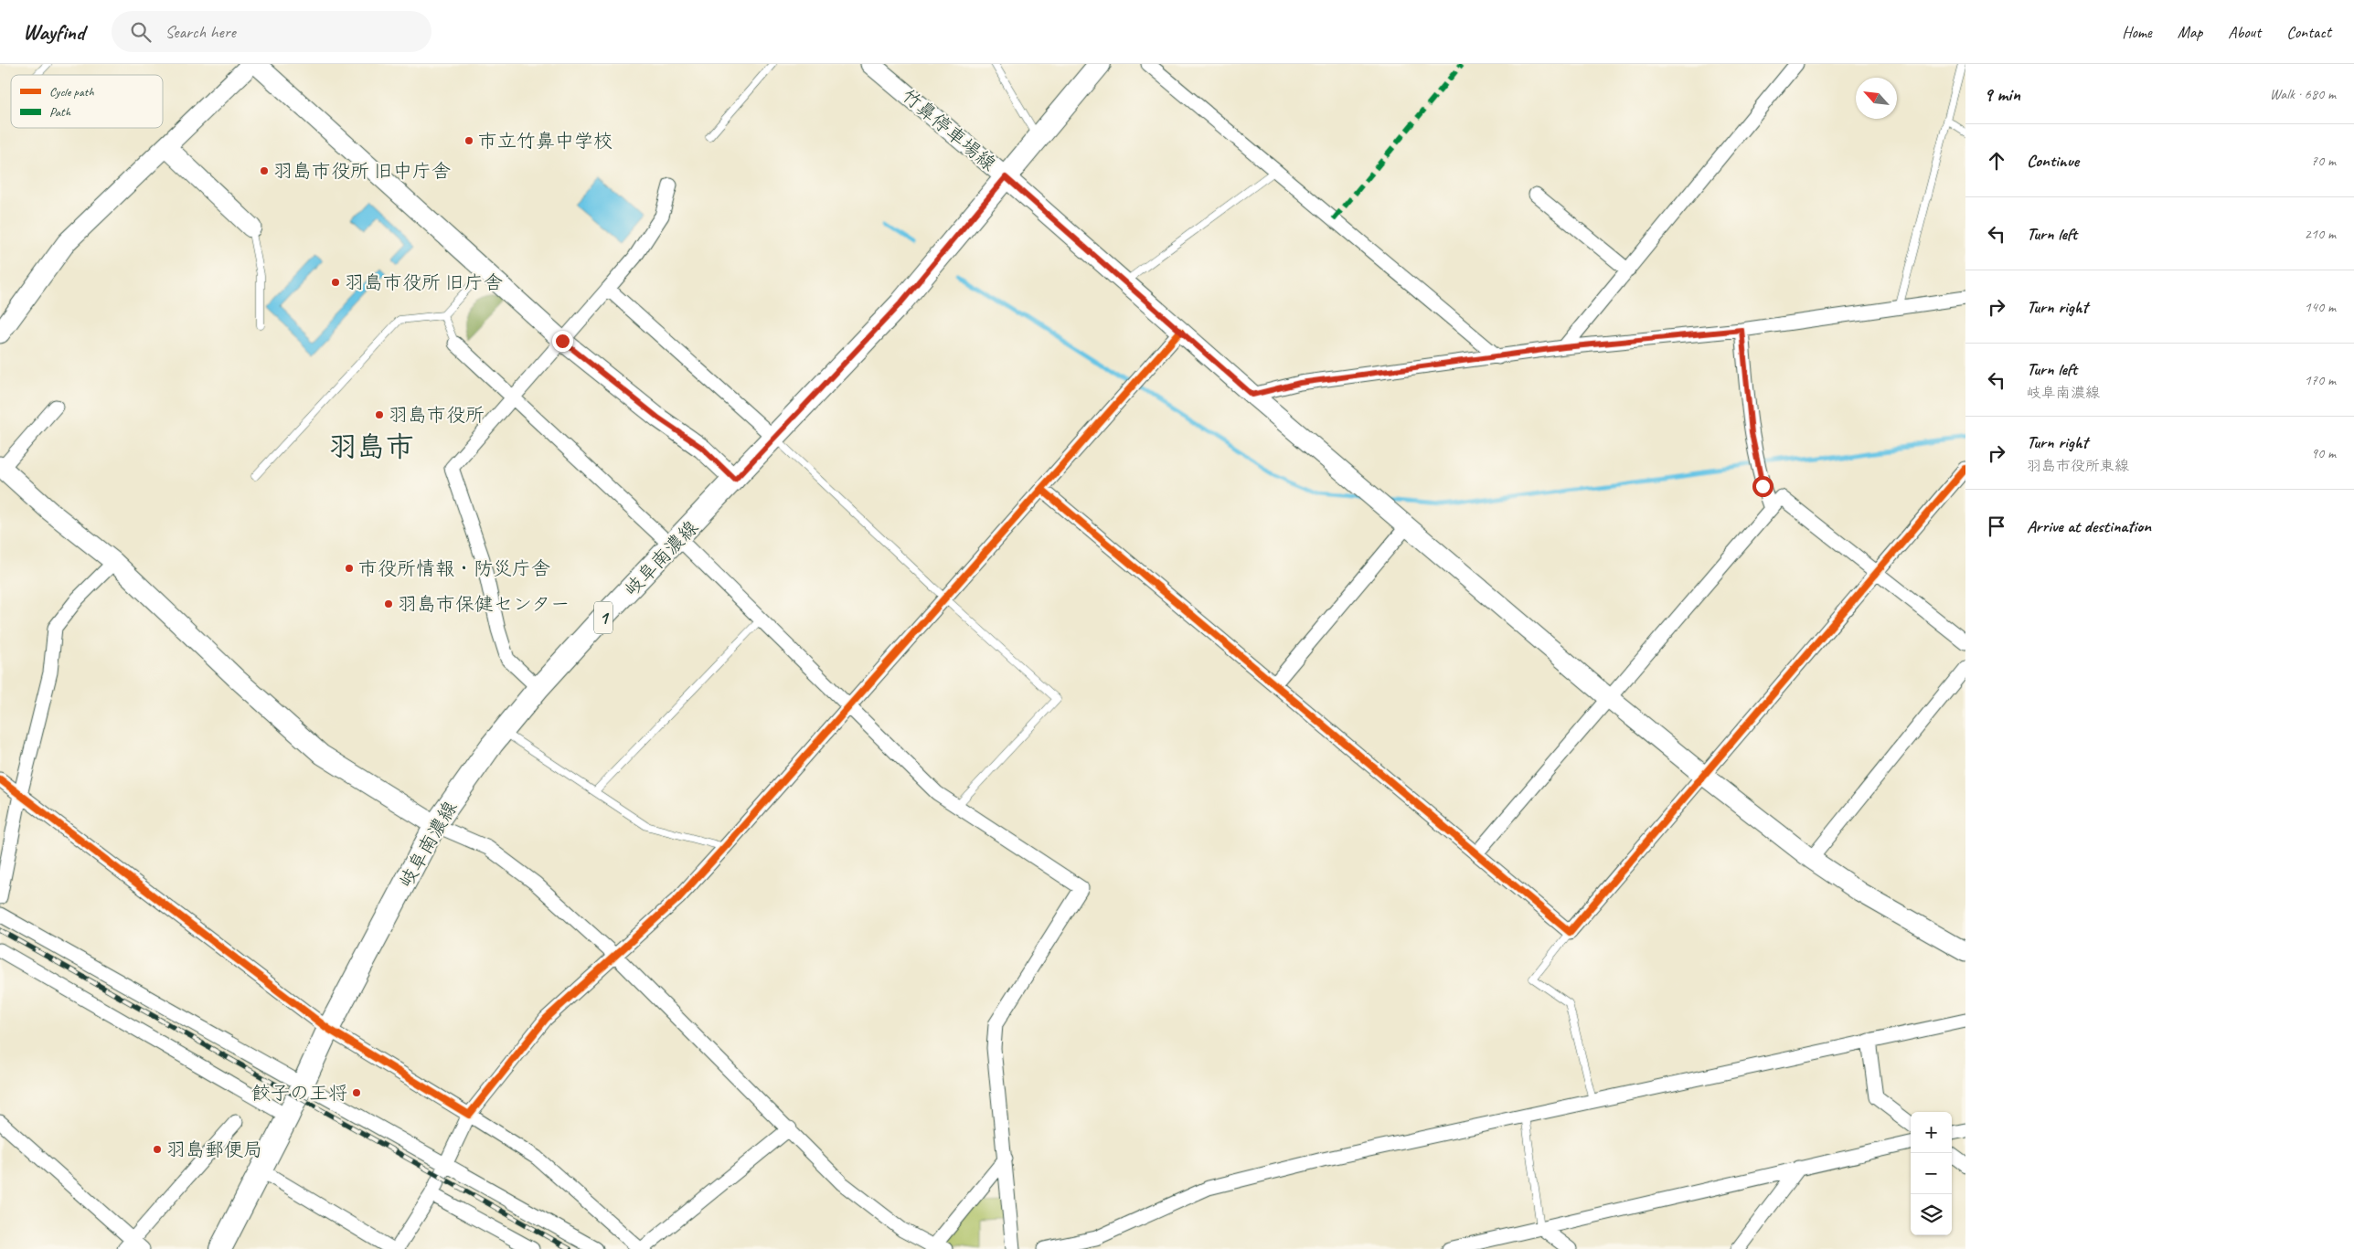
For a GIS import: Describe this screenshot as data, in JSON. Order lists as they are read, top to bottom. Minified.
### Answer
{"streets":{"main road":["岐阜南濃線","1"],"street":["竹鼻停車場線"]},"crossings":[["竹鼻停車場線","岐阜南濃線"]],"districts":["羽島市"],"places":["市立竹鼻中学校","羽島市役所 旧中庁舎","羽島市役所 旧庁舎","羽島市役所","市役所情報・防災庁舎","羽島市保健センター","餃子の王将","羽島郵便局"],"legend":["Cycle path","Path"],"north":"top left","page":{"header":"Wayfind","search":"Search here","nav":["Home","Map","About","Contact"],"heading":["9 min","Walk · 680 m"],"list":[["Continue","70 m"],["Turn left","210 m"],["Turn right","140 m"],["Turn left","岐阜南濃線","170 m"],["Turn right","羽島市役所東線","90 m"],"Arrive at destination"],"map_buttons":["+","−"]}}
